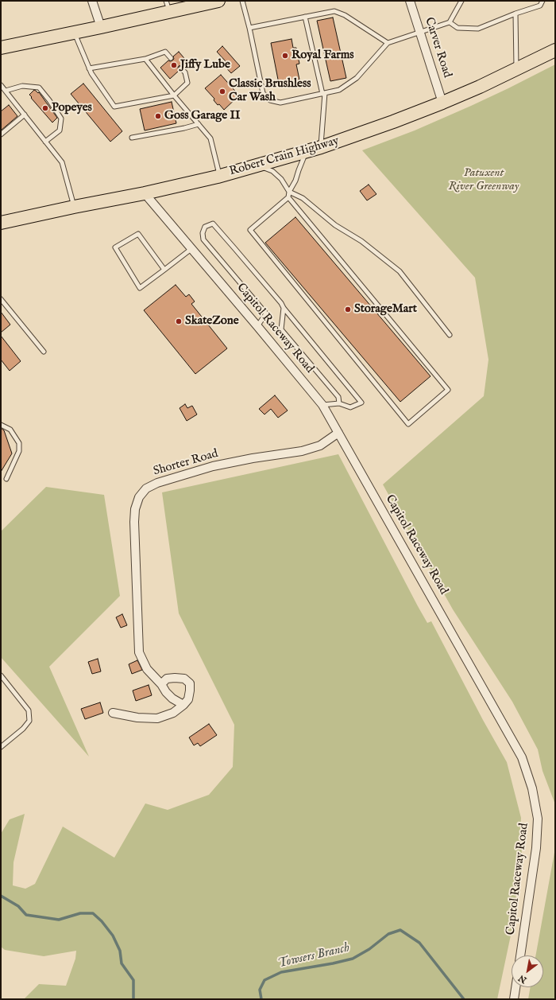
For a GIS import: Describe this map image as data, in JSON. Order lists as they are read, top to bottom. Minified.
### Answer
{"streets":{"highway":["Robert Crain Highway"],"street":["Carver Road","Capitol Raceway Road","Shorter Road"]},"crossings":[["Carver Road","Robert Crain Highway"],["Robert Crain Highway","Capitol Raceway Road"],["Capitol Raceway Road","Shorter Road"]],"water":["Towsers Branch"],"parks":["Patuxent River Greenway"],"places":["Royal Farms","Jiffy Lube","Classic Brushless Car Wash","Popeyes","Goss Garage II","StorageMart","SkateZone"],"north":"bottom left"}
